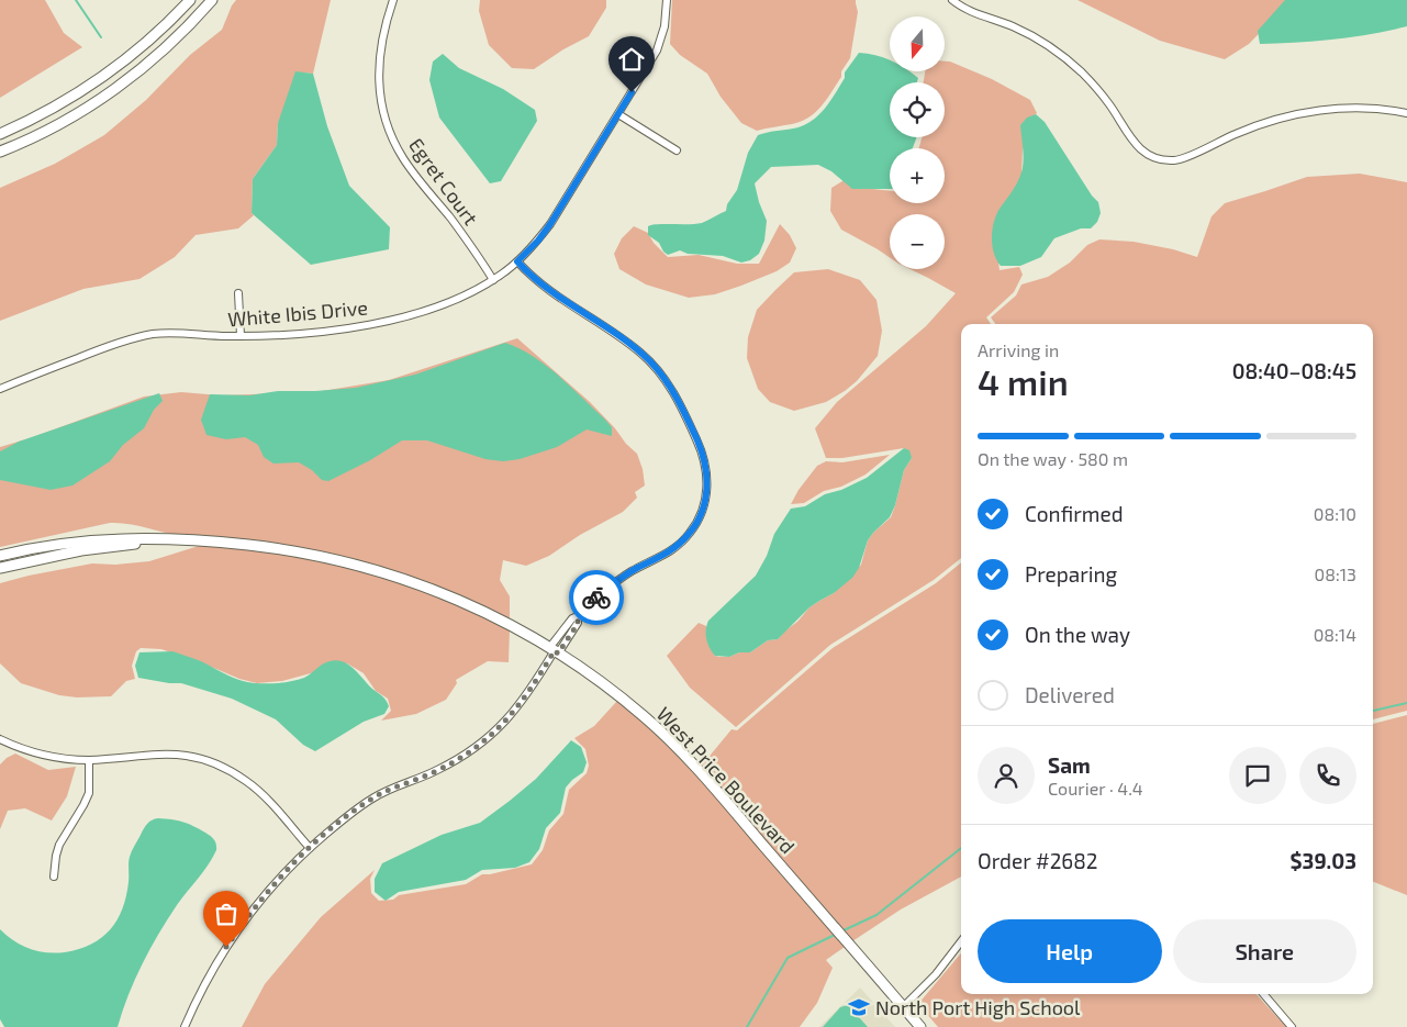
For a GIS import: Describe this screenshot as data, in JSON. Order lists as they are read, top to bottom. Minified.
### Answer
{"streets":{"street":["Egret Court","White Ibis Drive","West Price Boulevard"]},"crossings":[["Egret Court","White Ibis Drive"]],"places":{"school or university":["North Port High School"]},"north":"bottom","page":{"map_buttons":["+","−"],"heading":["4 min","Arriving in","08:40–08:45"],"panel":["Sam","Courier · 4.4","Order #2682","$39.03"],"bar":"On the way · 580 m","list":[["Confirmed","08:10"],["Preparing","08:13"],["On the way","08:14"],"Delivered"],"buttons":["Help","Share"]}}
